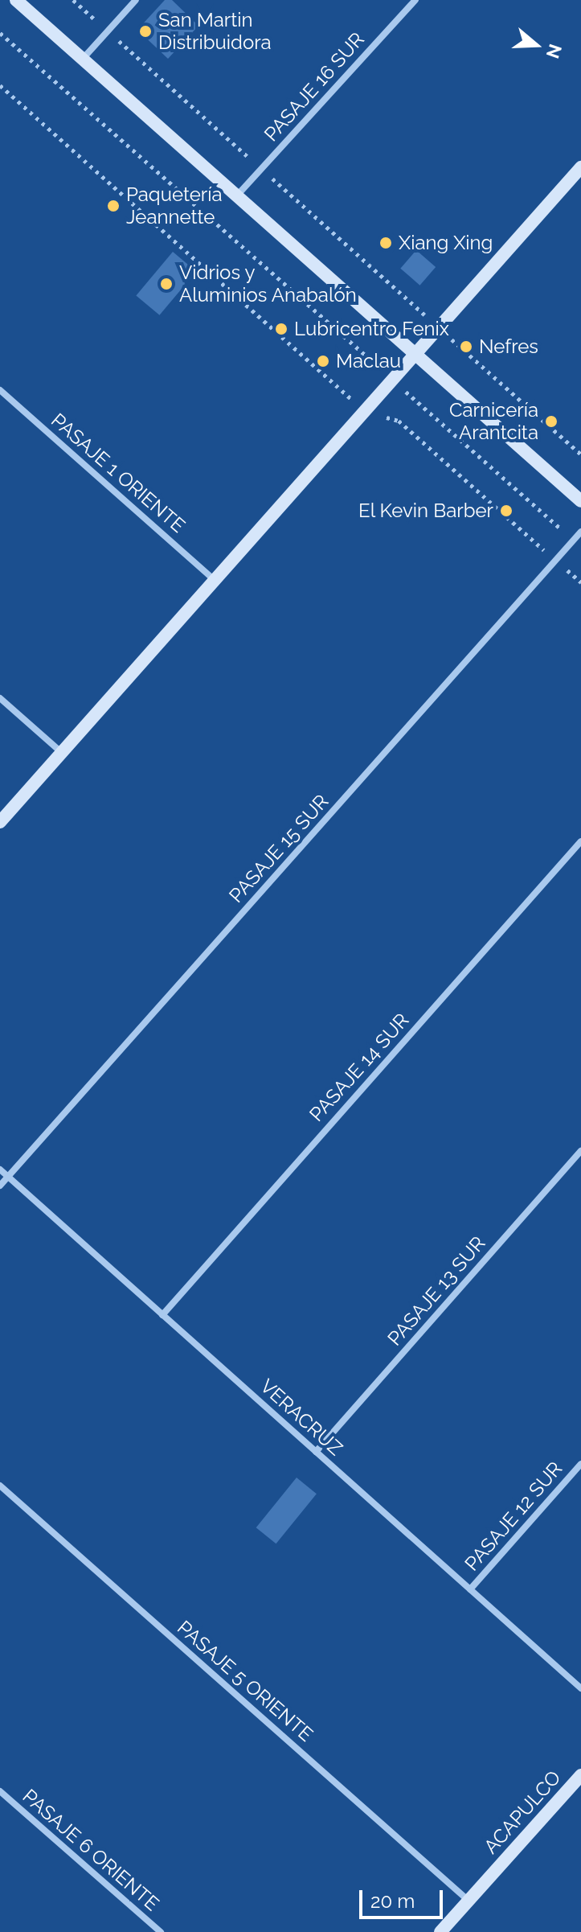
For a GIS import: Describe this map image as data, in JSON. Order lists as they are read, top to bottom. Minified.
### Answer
{"streets":{"main road":["ACAPULCO"],"street":["PASAJE 16 SUR","PASAJE 1 ORIENTE","PASAJE 15 SUR","PASAJE 14 SUR","PASAJE 13 SUR","VERACRUZ","PASAJE 12 SUR","PASAJE 5 ORIENTE","PASAJE 6 ORIENTE"]},"crossings":[["PASAJE 15 SUR","VERACRUZ"],["PASAJE 14 SUR","VERACRUZ"],["PASAJE 13 SUR","VERACRUZ"],["VERACRUZ","PASAJE 12 SUR"],["PASAJE 5 ORIENTE","ACAPULCO"]],"places":["San Martin Distribuidora","Paquetería Jeannette","Xiang Xing","Vidrios y Aluminios Anabalón","Lubricentro Fenix","Nefres","Maclau","Carnicería Arantcita","El Kevin Barber"],"scale_bar":"20 m","north":"right"}
